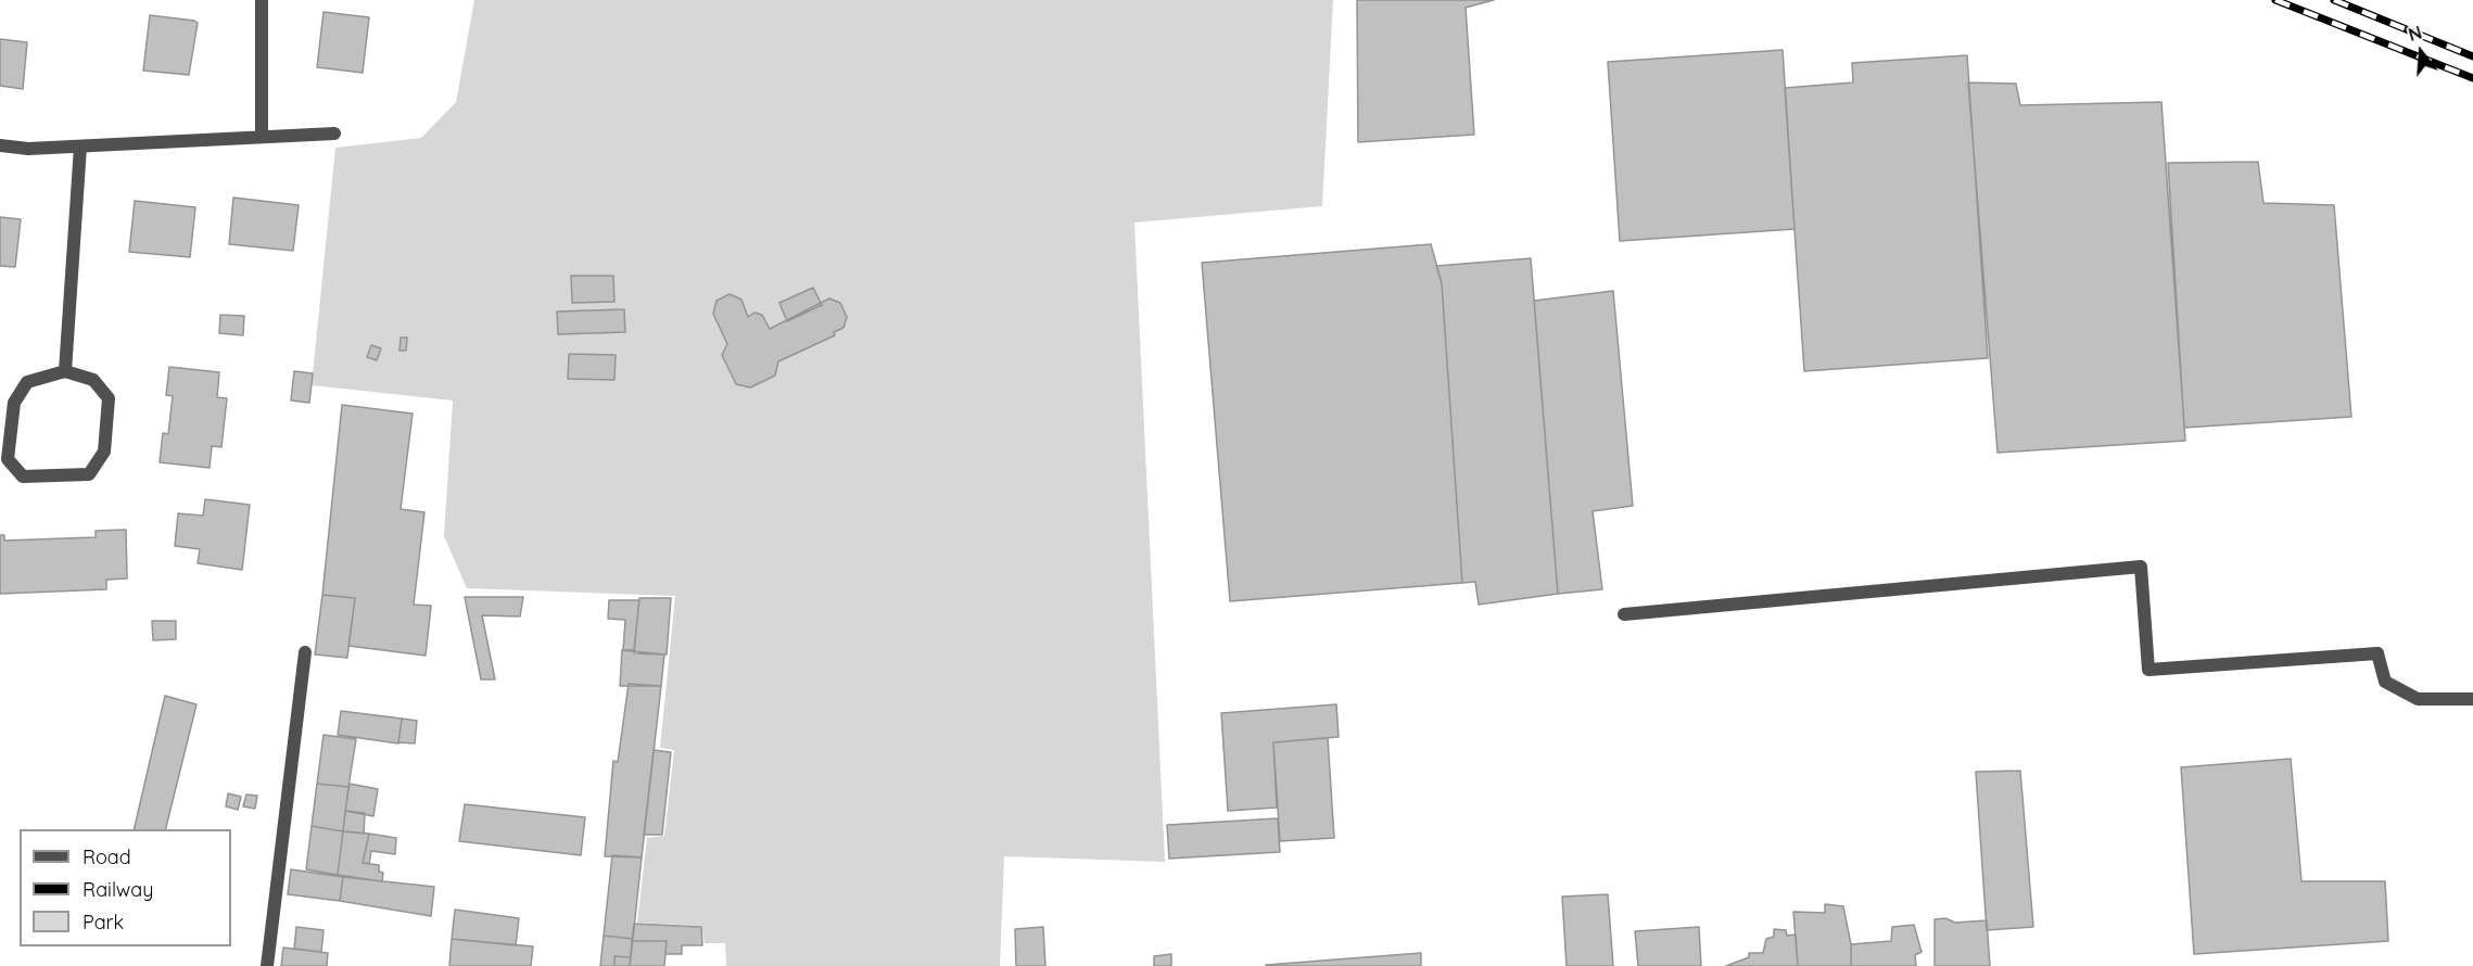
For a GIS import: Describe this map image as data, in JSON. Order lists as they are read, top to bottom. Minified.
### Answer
{"legend":["Road","Railway","Park"],"north":"top"}
